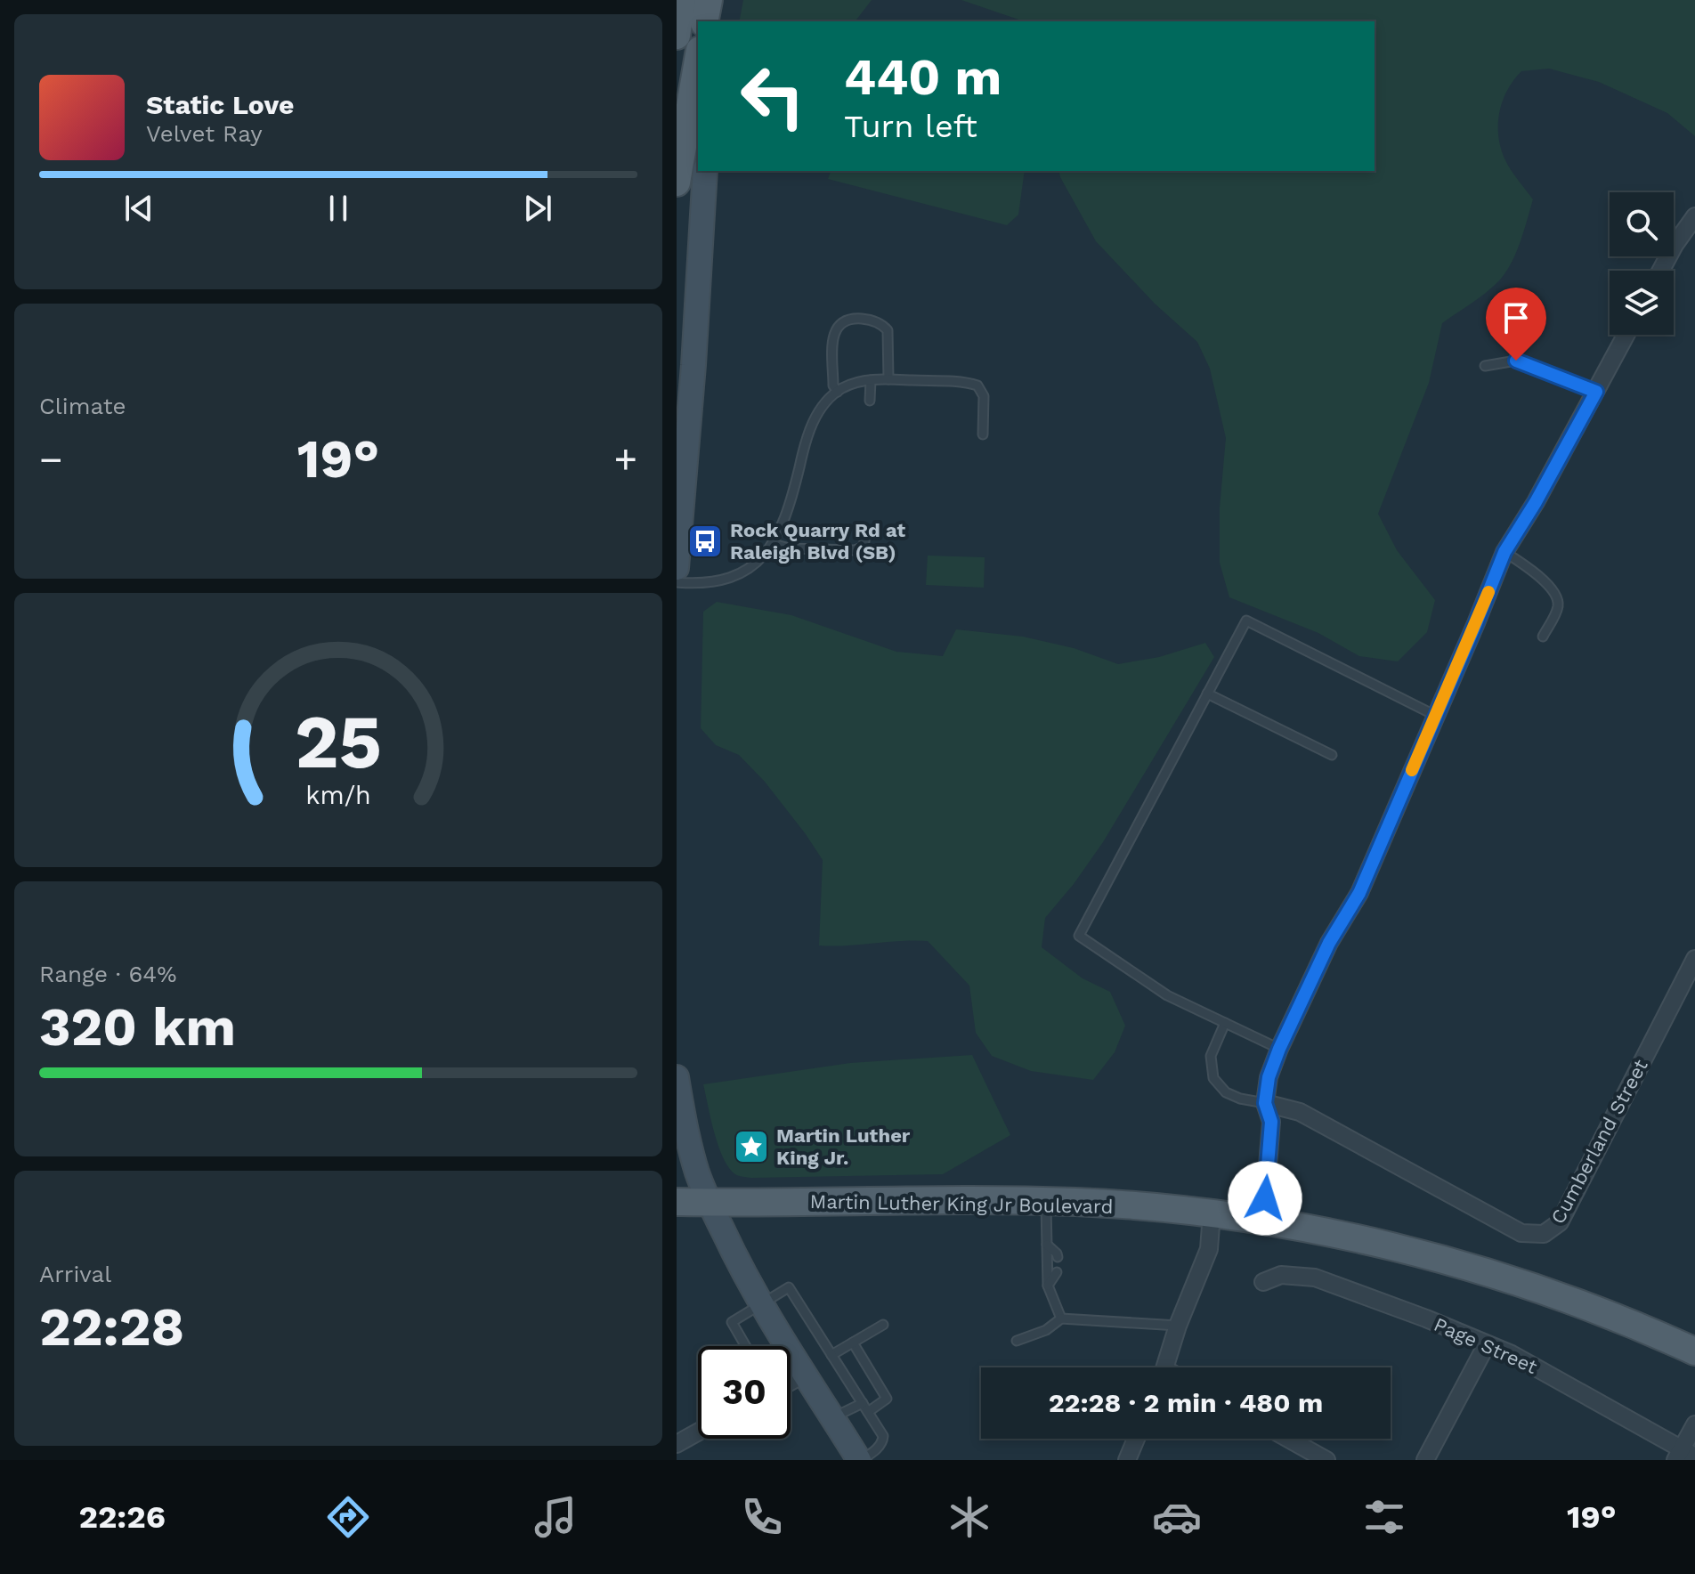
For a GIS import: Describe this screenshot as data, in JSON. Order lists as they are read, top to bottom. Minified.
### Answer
{"streets":{"main road":["Martin Luther King Jr Boulevard"],"street":["Cumberland Street","Page Street"]},"places":{"bus stop":["Rock Quarry Rd at Raleigh Blvd (SB)"],"place":["Martin Luther King Jr."]},"page":{"turn":["440 m","Turn left"],"song":["Static Love","Velvet Ray"],"tile":["Climate",["Range · 64%","320 km"],["Arrival","22:28"]],"heat":["−","19°","+"],"limit":"30","trip":"22:28 · 2 min · 480 m","tabs":["22:26","19°"],"gauge":["25","km/h"]}}
